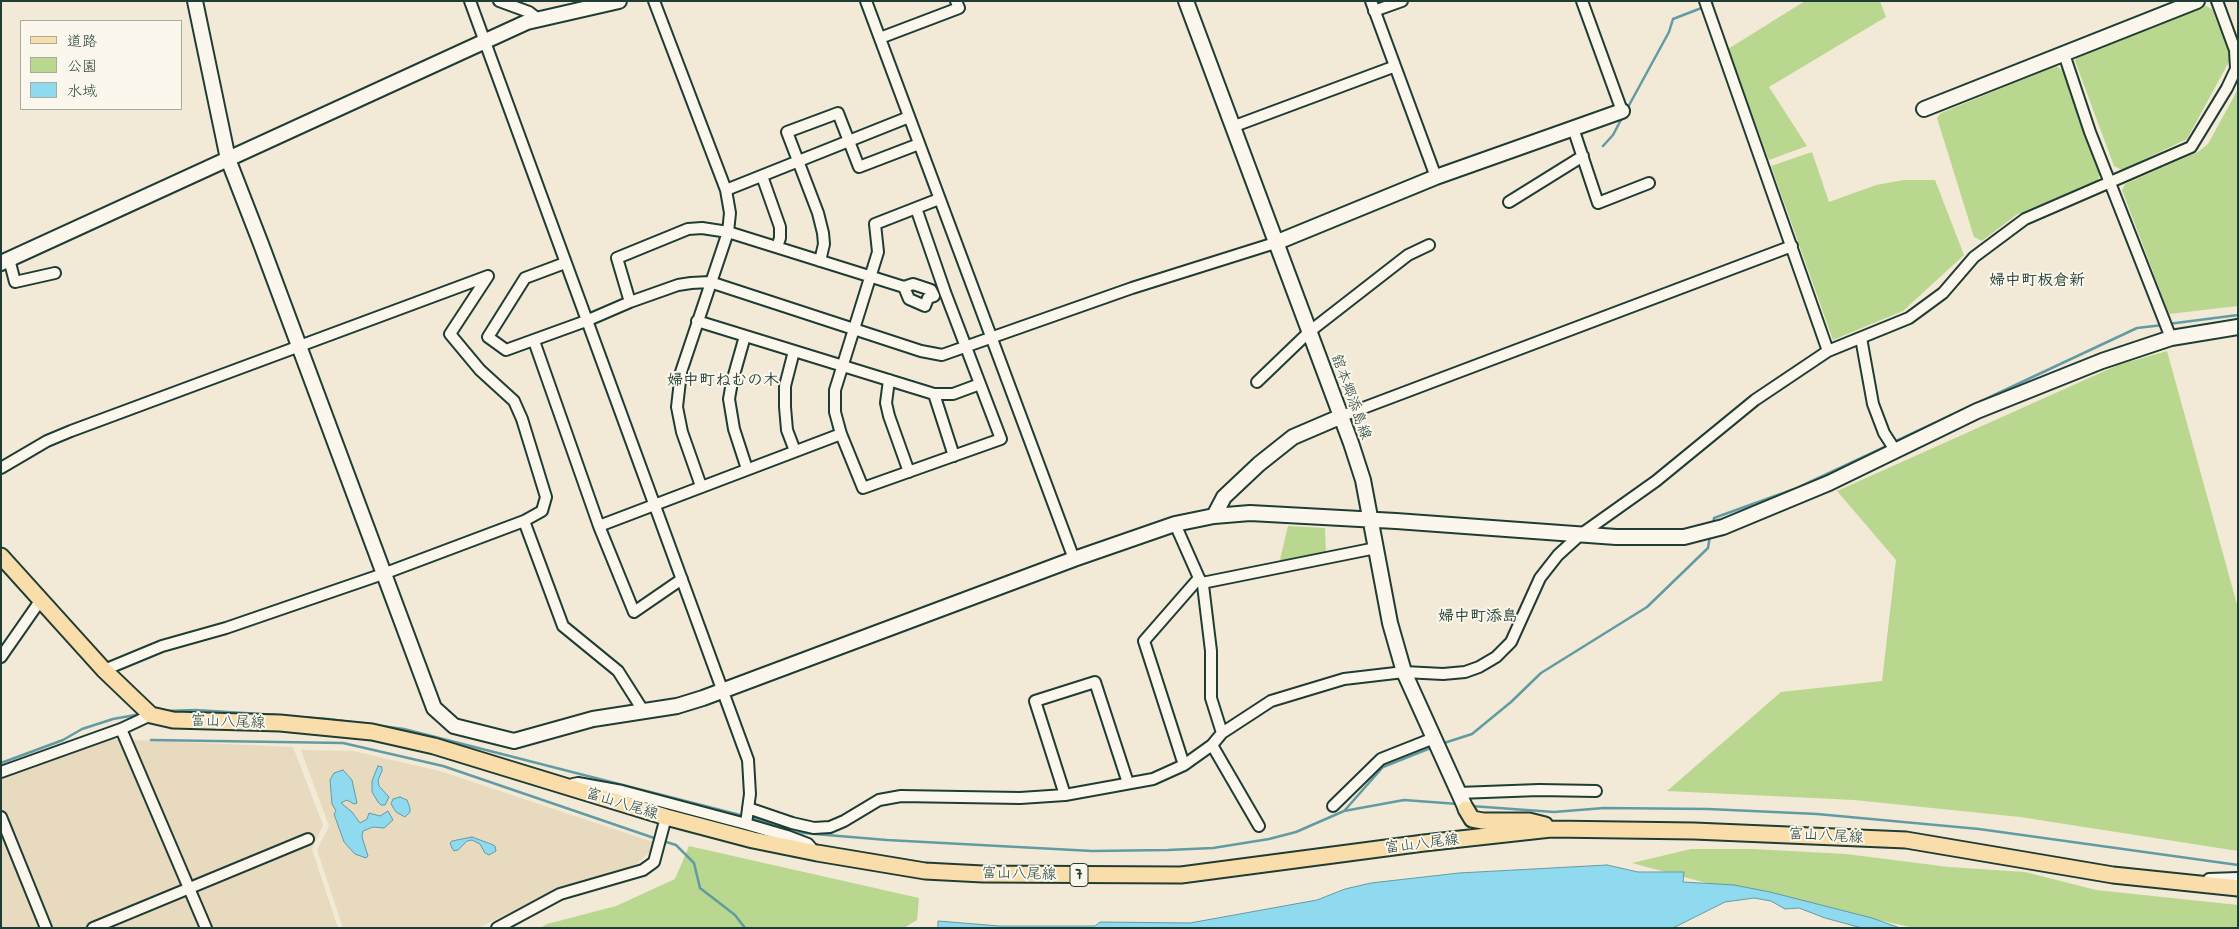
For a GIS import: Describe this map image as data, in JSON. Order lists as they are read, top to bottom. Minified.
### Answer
{"streets":{"main road":["富山八尾線","7"],"street":["舘本郷添島線"]},"districts":["婦中町板倉新","婦中町ねむの木","婦中町添島"],"legend":["道路","公園","水域"]}
